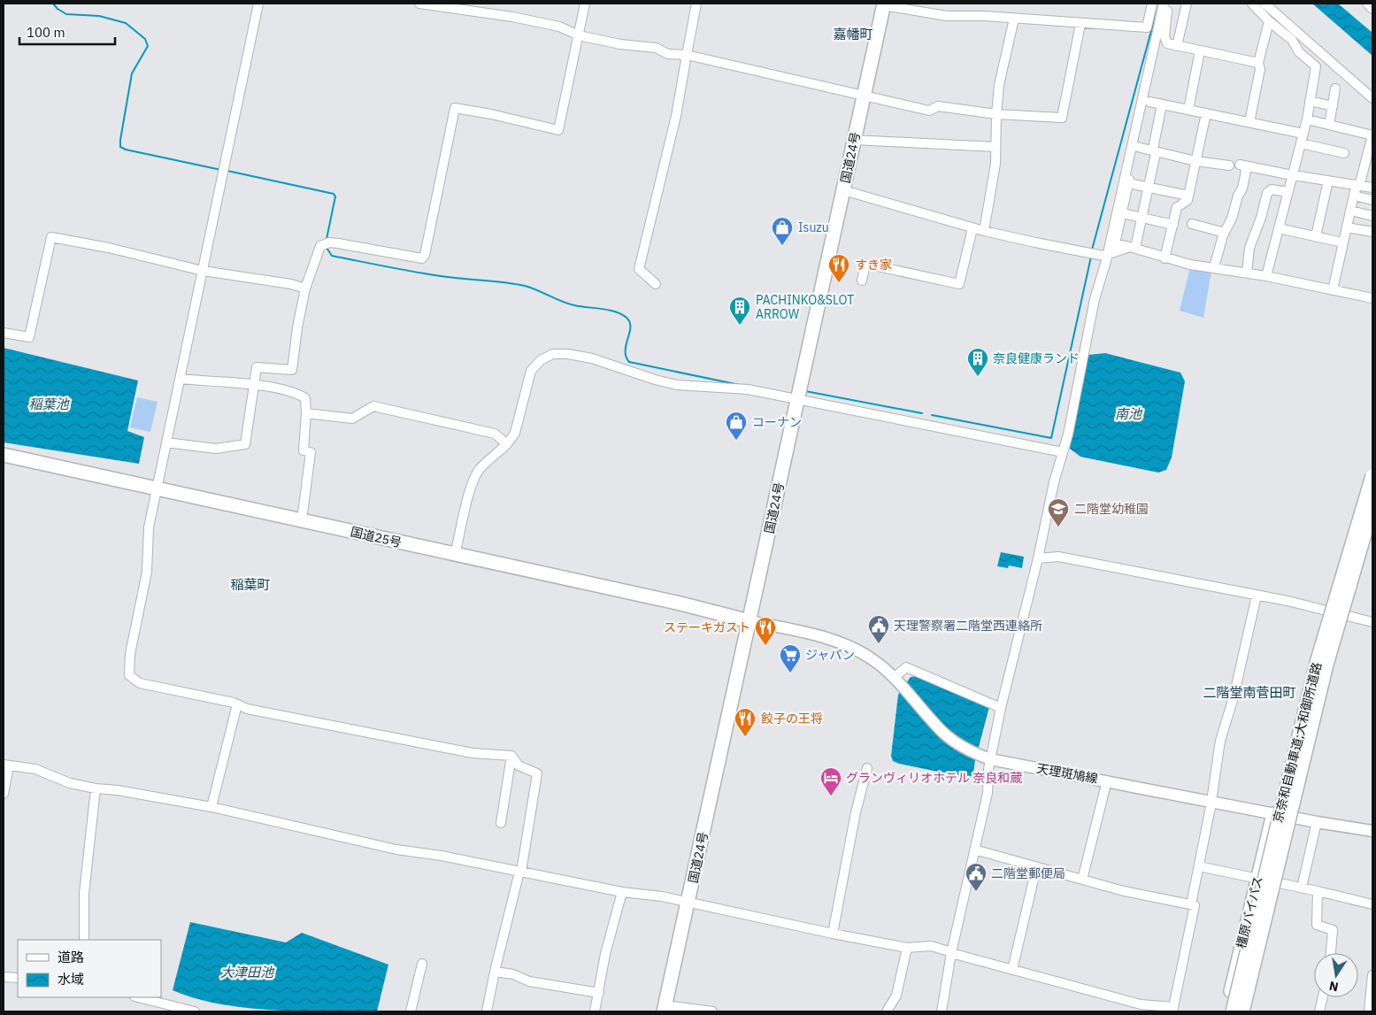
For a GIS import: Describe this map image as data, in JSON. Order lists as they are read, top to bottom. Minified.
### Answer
{"streets":{"highway":["国道24号","国道25号","京奈和自動車道;大和御所道路","橿原バイパス"],"main road":["天理斑鳩線"]},"crossings":[["国道24号","国道25号"],["国道24号","天理斑鳩線"],["国道25号","天理斑鳩線"],["天理斑鳩線","橿原バイパス"]],"districts":["嘉幡町","稲葉町","二階堂南菅田町"],"water":["稲葉池","南池","大津田池"],"places":{"shop":["Isuzu","コーナン"],"restaurant":["すき家","ステーキガスト","餃子の王将"],"building":["PACHINKO&SLOT ARROW","奈良健康ランド"],"school or university":["二階堂幼稚園"],"public building":["天理警察署二階堂西連絡所","二階堂郵便局"],"supermarket":["ジャパン"],"hotel":["グランヴィリオホテル 奈良和蔵"]},"legend":["道路","水域"],"scale_bar":"100 m","north":"bottom"}
